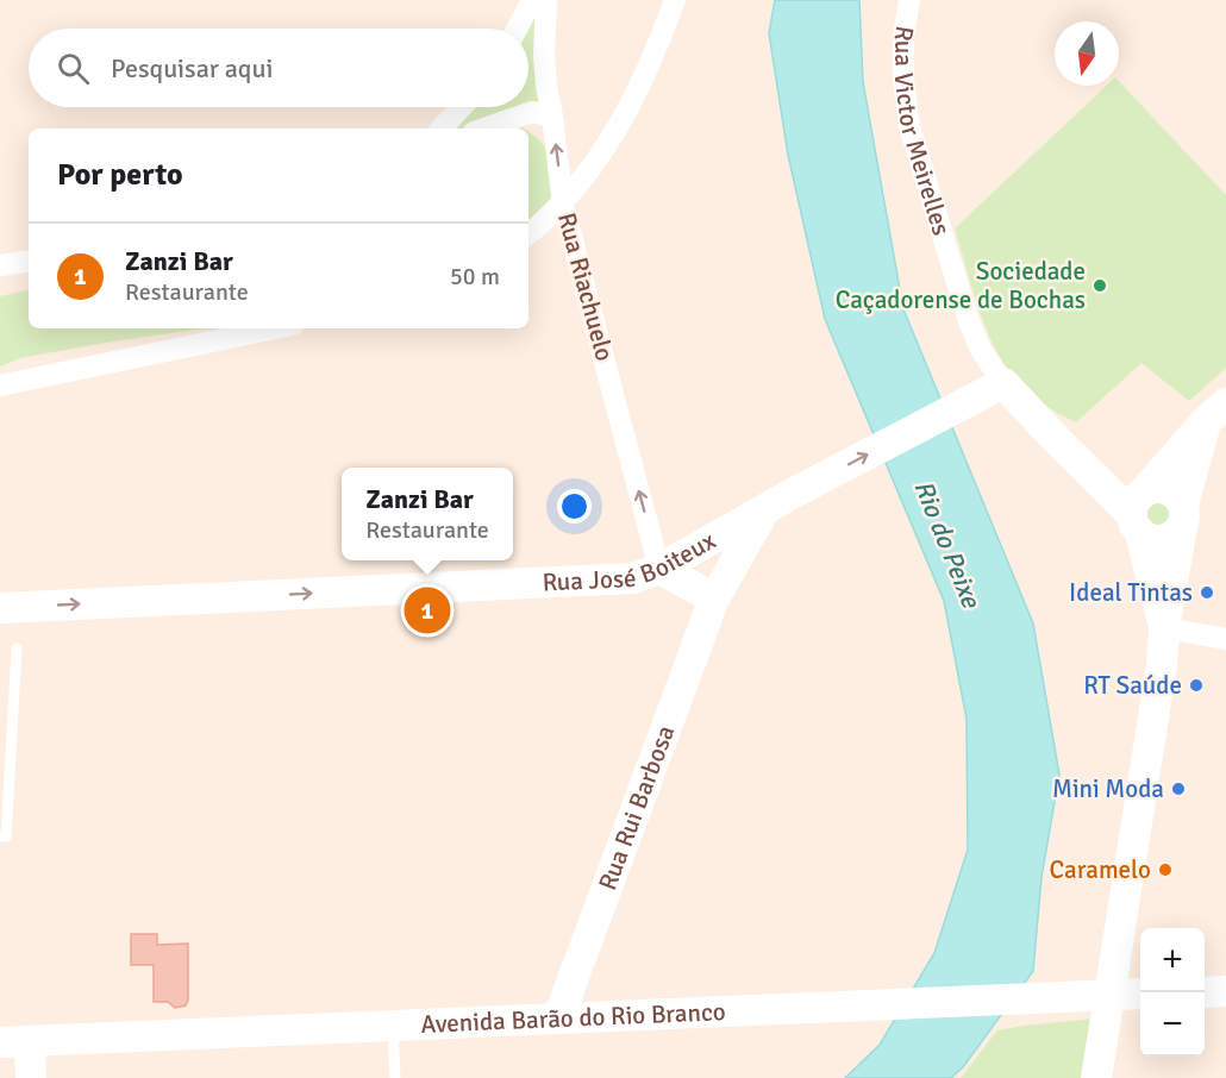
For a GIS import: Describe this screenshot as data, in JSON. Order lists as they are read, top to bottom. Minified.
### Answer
{"streets":{"main road":["Rua Victor Meirelles","Rua José Boiteux","Rua Rui Barbosa","Avenida Barão do Rio Branco"],"street":["Rua Riachuelo"]},"crossings":[["Rua Victor Meirelles","Rua José Boiteux"],["Rua Riachuelo","Rua José Boiteux"],["Rua José Boiteux","Rua Rui Barbosa"],["Rua Rui Barbosa","Avenida Barão do Rio Branco"]],"one_way":["Rua Riachuelo","Rua José Boiteux"],"water":["Rio do Peixe"],"places":["Sociedade Caçadorense de Bochas","Ideal Tintas","RT Saúde","Mini Moda","Caramelo"],"north":"bottom","page":{"search":"Pesquisar aqui","heading":"Por perto","list":[{"mark":"1","name":"Zanzi Bar","note":"Restaurante","value":"50 m"}],"popup":["Zanzi Bar","Restaurante"],"pins":"1","map_buttons":["+","−"]}}
